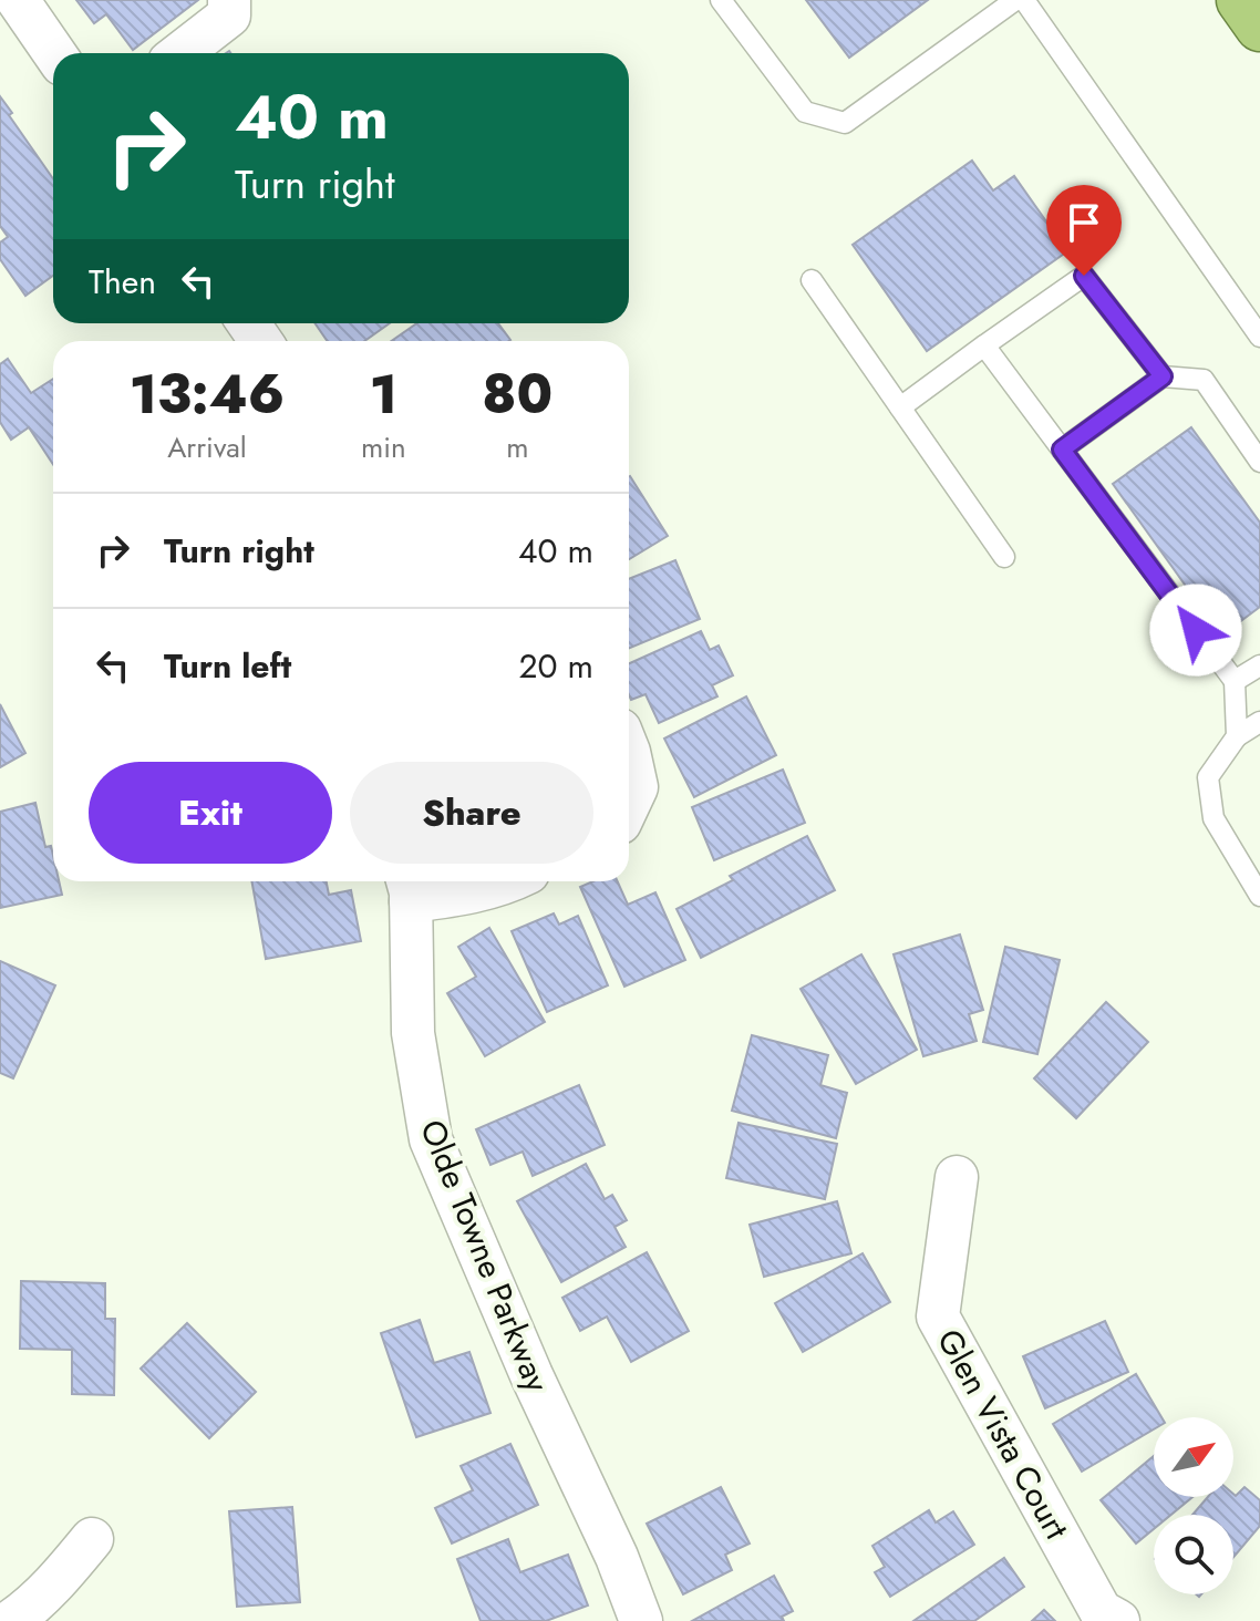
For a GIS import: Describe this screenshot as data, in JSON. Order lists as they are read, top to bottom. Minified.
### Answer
{"streets":{"street":["Olde Towne Parkway","Glen Vista Court"]},"north":"top right","page":{"turn":["40 m","Turn right"],"then":"Then","eta":["13:46","Arrival","1","min","80","m"],"list":[{"name":"Turn right","value":"40 m"},{"name":"Turn left","value":"20 m"}],"buttons":["Exit","Share"]}}
